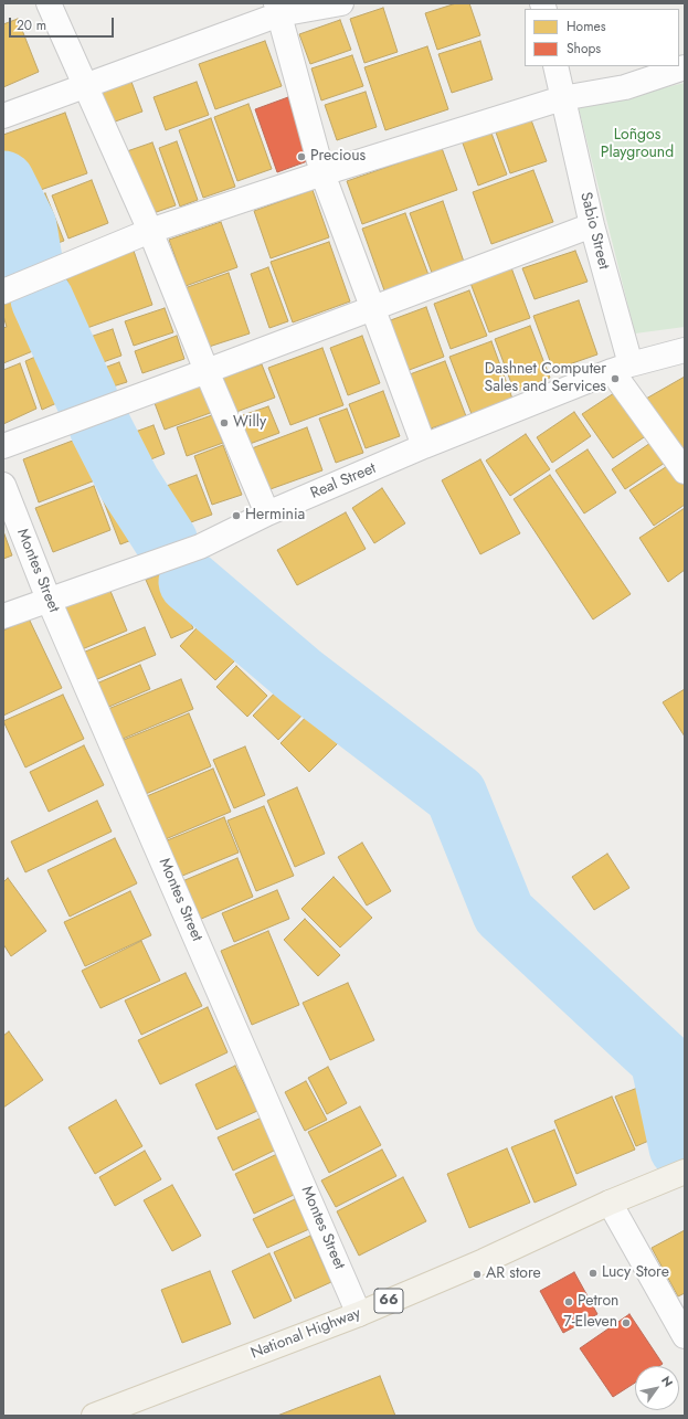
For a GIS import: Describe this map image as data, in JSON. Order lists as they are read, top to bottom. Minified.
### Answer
{"streets":{"main road":["66","National Highway"],"street":["Sabio Street","Real Street","Montes Street"]},"crossings":[["Sabio Street","Real Street"],["Real Street","Montes Street"],["Montes Street","National Highway"]],"parks":["Loñgos Playground"],"places":["Precious","Dashnet Computer Sales and Services","Willy","Herminia","Lucy Store","AR store","Petron","7-Eleven"],"legend":["Homes","Shops"],"scale_bar":"20 m","north":"top right"}
